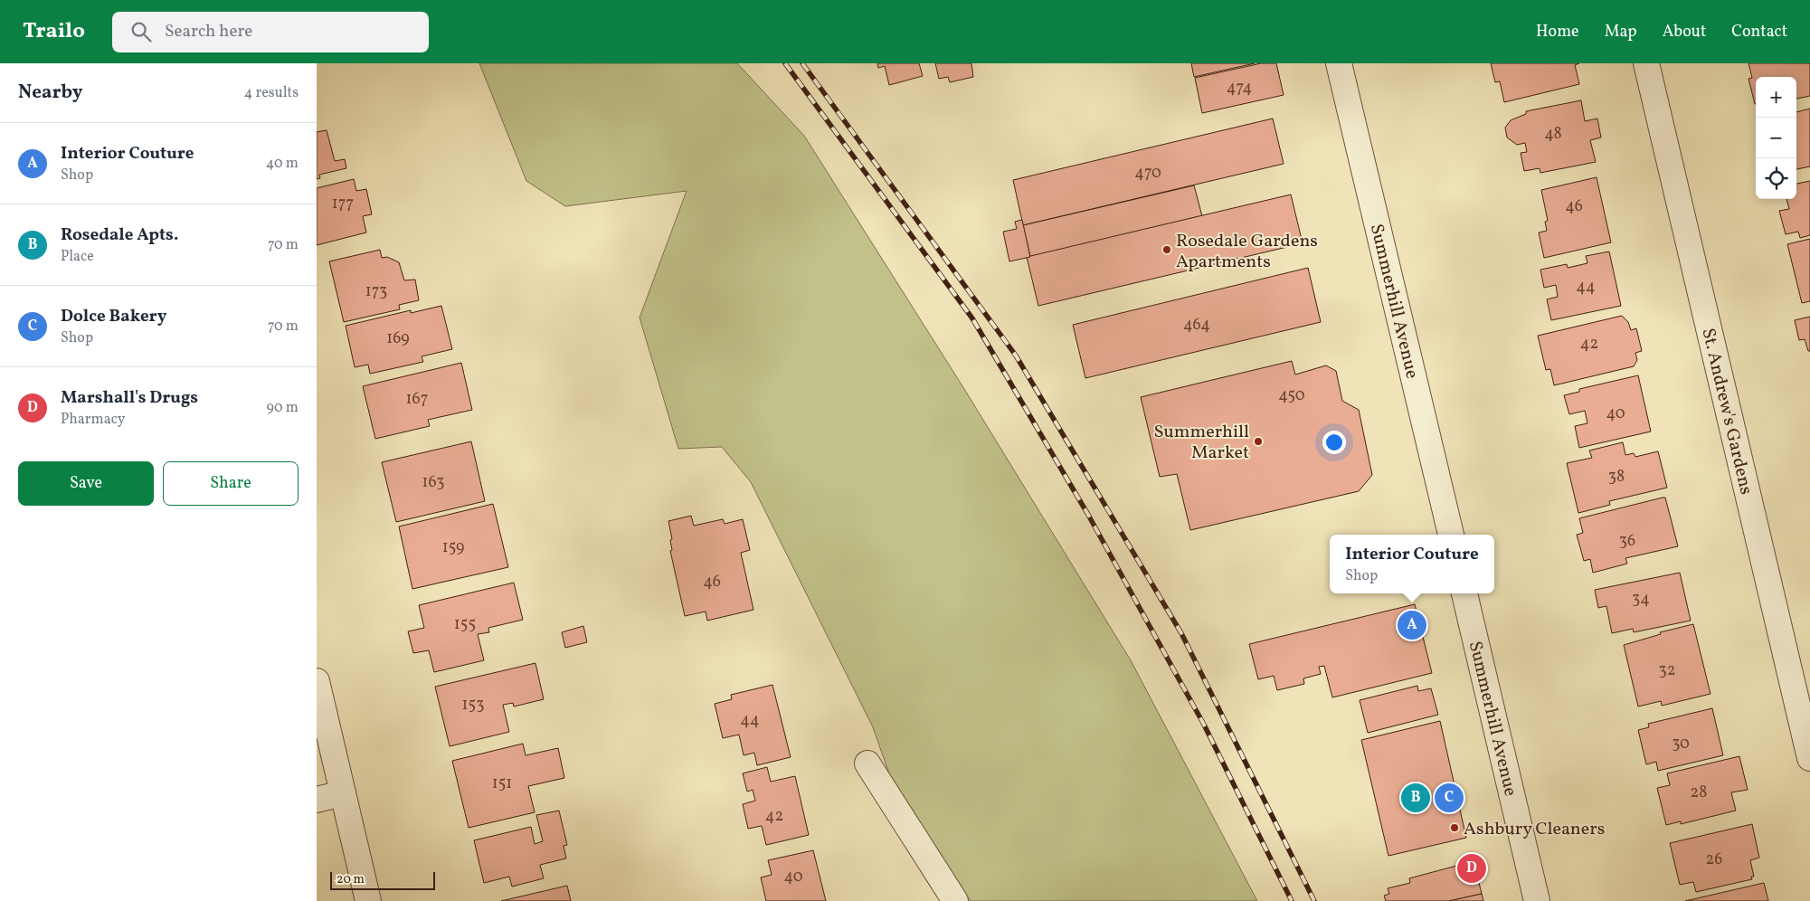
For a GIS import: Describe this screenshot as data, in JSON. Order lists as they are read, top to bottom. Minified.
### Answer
{"streets":{"street":["Summerhill Avenue","St. Andrew's Gardens"]},"places":["Rosedale Gardens Apartments","Summerhill Market","Ashbury Cleaners"],"house_numbers":["474","48","470","177","46","44","173","464","169","42","450","167","40","38","163","36","159","46","34","155","32","153","44","30","151","28","42","26","40"],"scale_bar":"20 m","page":{"header":"Trailo","search":"Search here","nav":["Home","Map","About","Contact"],"heading":["Nearby","4 results"],"map_buttons":["+","−"],"list":[{"mark":"A","name":"Interior Couture","note":"Shop","value":"40 m"},{"mark":"B","name":"Rosedale Apts.","note":"Place","value":"70 m"},{"mark":"C","name":"Dolce Bakery","note":"Shop","value":"70 m"},{"mark":"D","name":"Marshall's Drugs","note":"Pharmacy","value":"90 m"}],"buttons":["Save","Share"],"popup":["Interior Couture","Shop"],"pins":["A","B","C","D"],"scale":"20 m"}}
